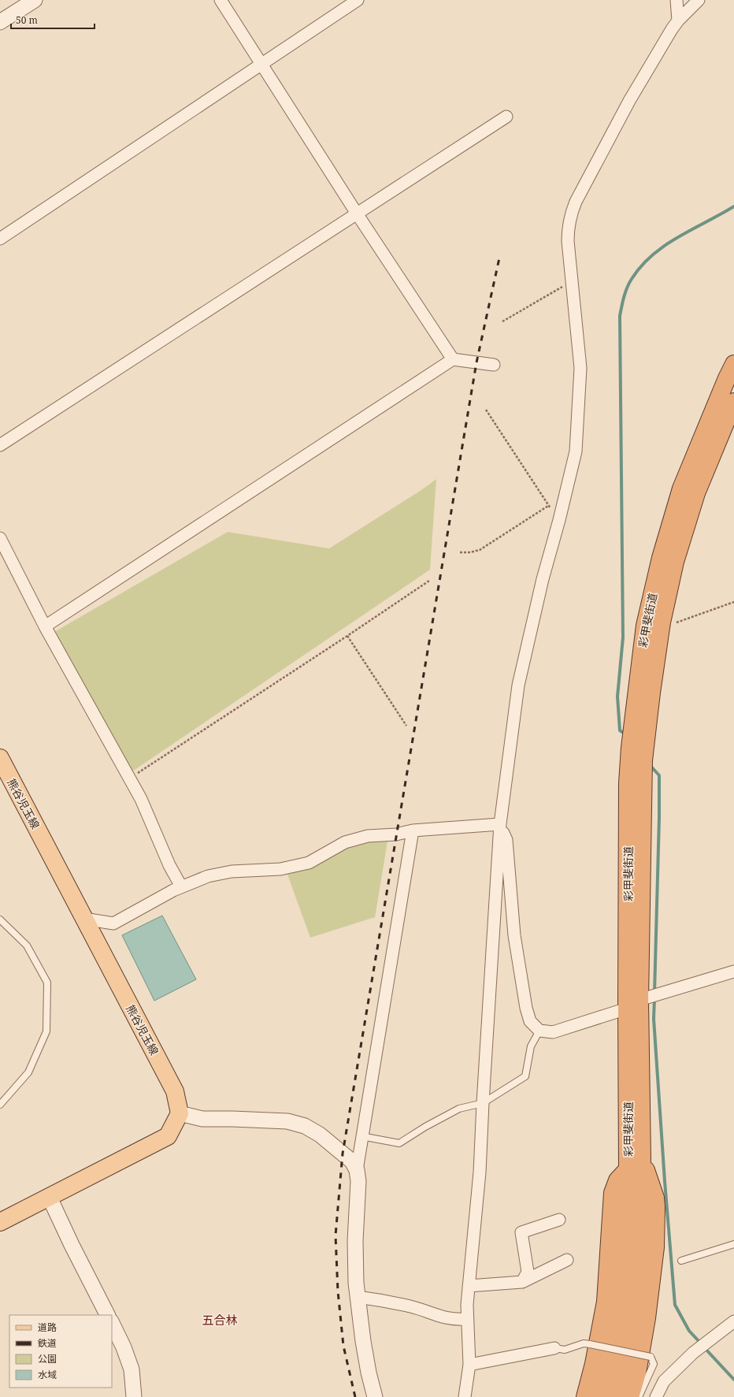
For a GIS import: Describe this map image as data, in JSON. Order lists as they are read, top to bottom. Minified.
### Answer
{"streets":{"highway":["彩甲斐街道"],"main road":["熊谷児玉線"]},"districts":["五合林"],"legend":["道路","鉄道","公園","水域"],"scale_bar":"50 m"}
